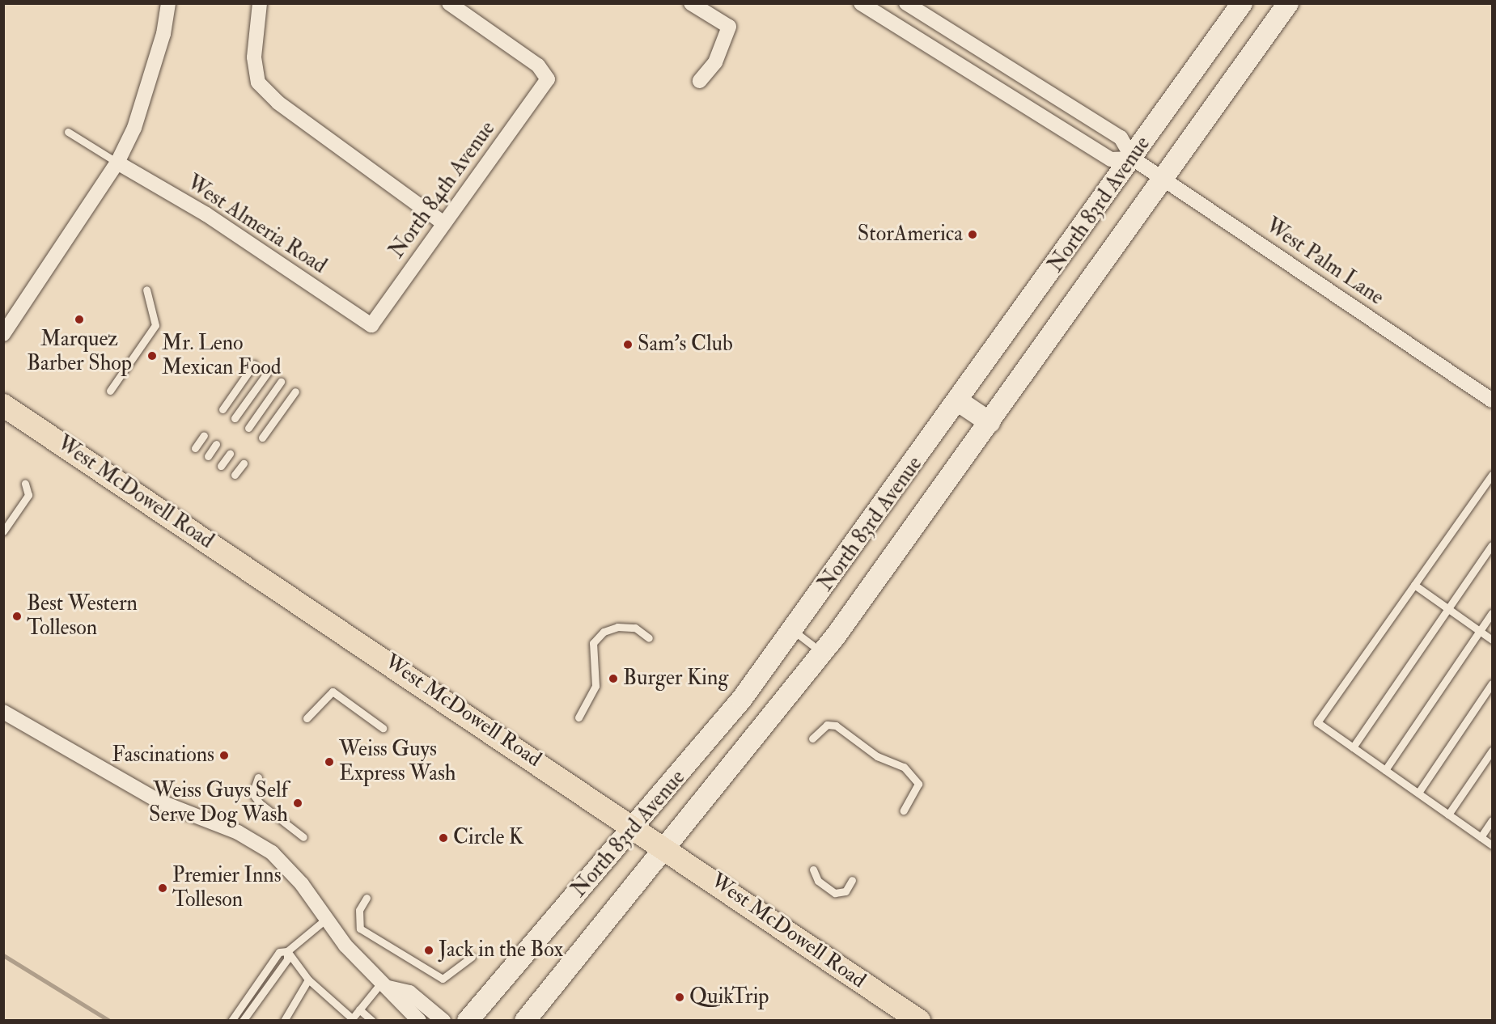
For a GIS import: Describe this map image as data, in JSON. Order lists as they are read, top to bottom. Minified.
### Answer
{"streets":{"main road":["North 83rd Avenue","West McDowell Road"],"street":["North 84th Avenue","West Almeria Road","West Palm Lane"]},"crossings":[["North 84th Avenue","West Almeria Road"],["North 83rd Avenue","West Palm Lane"],["North 83rd Avenue","West McDowell Road"]],"places":["StorAmerica","Marquez Barber Shop","Sam's Club","Mr. Leno Mexican Food","Best Western Tolleson","Burger King","Fascinations","Weiss Guys Express Wash","Weiss Guys Self Serve Dog Wash","Circle K","Premier Inns Tolleson","Jack in the Box","QuikTrip"]}
